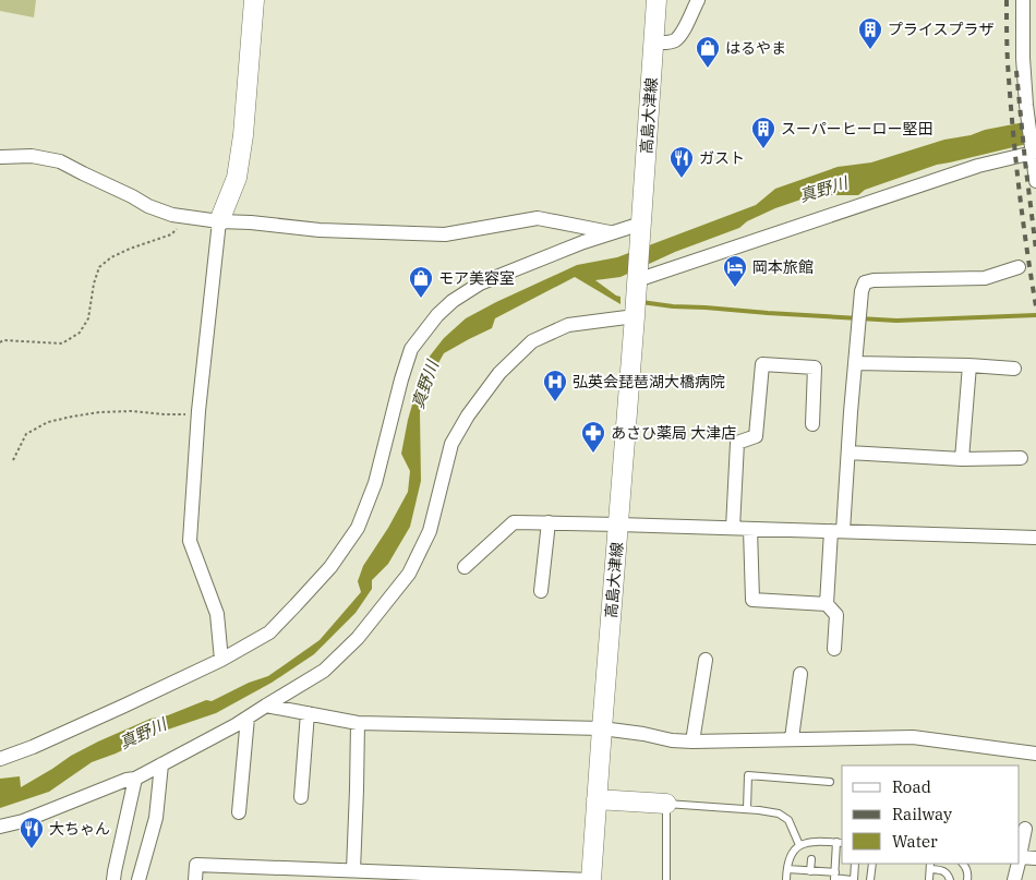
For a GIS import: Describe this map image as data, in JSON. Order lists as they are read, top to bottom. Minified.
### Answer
{"streets":{"main road":["高島大津線"]},"water":["真野川"],"places":{"building":["プライスプラザ","スーパーヒーロー堅田"],"shop":["はるやま","モア美容室"],"restaurant":["ガスト","大ちゃん"],"hotel":["岡本旅館"],"hospital":["弘英会琵琶湖大橋病院"],"pharmacy":["あさひ薬局 大津店"]},"legend":["Road","Railway","Water"]}
